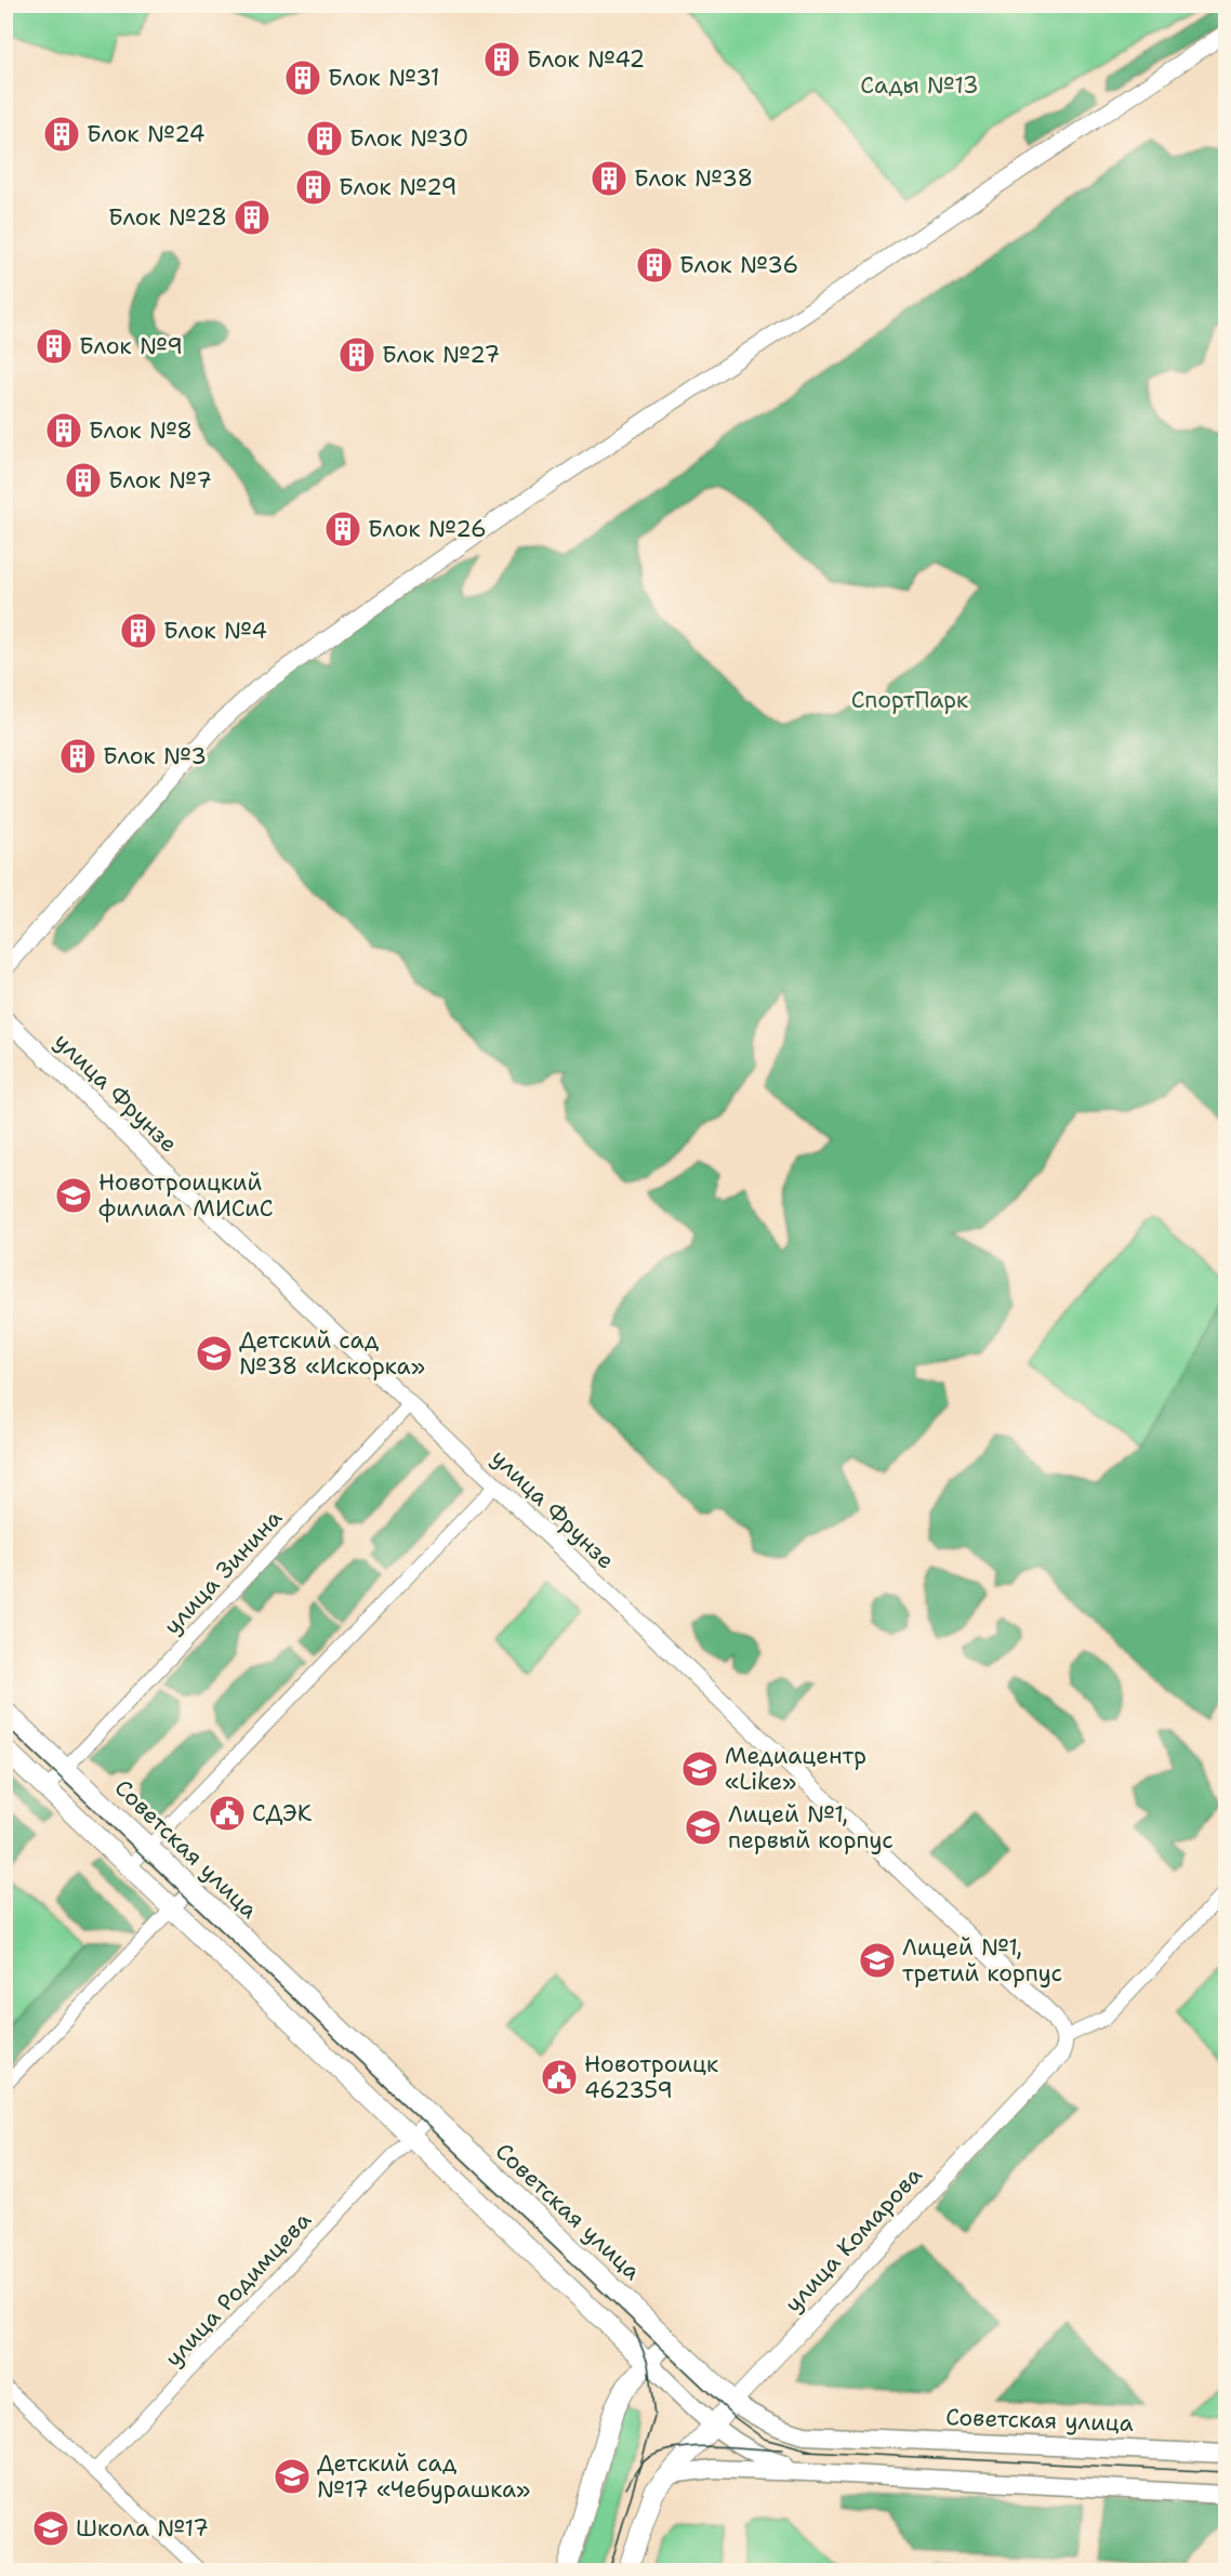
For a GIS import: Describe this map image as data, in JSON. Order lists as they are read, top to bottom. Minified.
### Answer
{"streets":{"main road":["Советская улица","улица Комарова"],"street":["улица Фрунзе","улица Зинина","улица Родимцева"]},"crossings":[["улица Фрунзе","улица Зинина"],["улица Фрунзе","улица Комарова"],["улица Зинина","Советская улица"],["Советская улица","улица Комарова"],["Советская улица","улица Родимцева"]],"parks":["Сады №13","СпортПарк"],"places":{"building":["Блок №42","Блок №31","Блок №24","Блок №30","Блок №38","Блок №29","Блок №28","Блок №36","Блок №9","Блок №27","Блок №8","Блок №7","Блок №26","Блок №4","Блок №3"],"school or university":["Новотроицкий филиал МИСиС","Детский сад №38 «Искорка»","Медиацентр «Like»","Лицей №1, первый корпус","Лицей №1, третий корпус","Детский сад №17 «Чебурашка»","Школа №17"],"public building":["СДЭК","Новотроицк 462359"]}}
